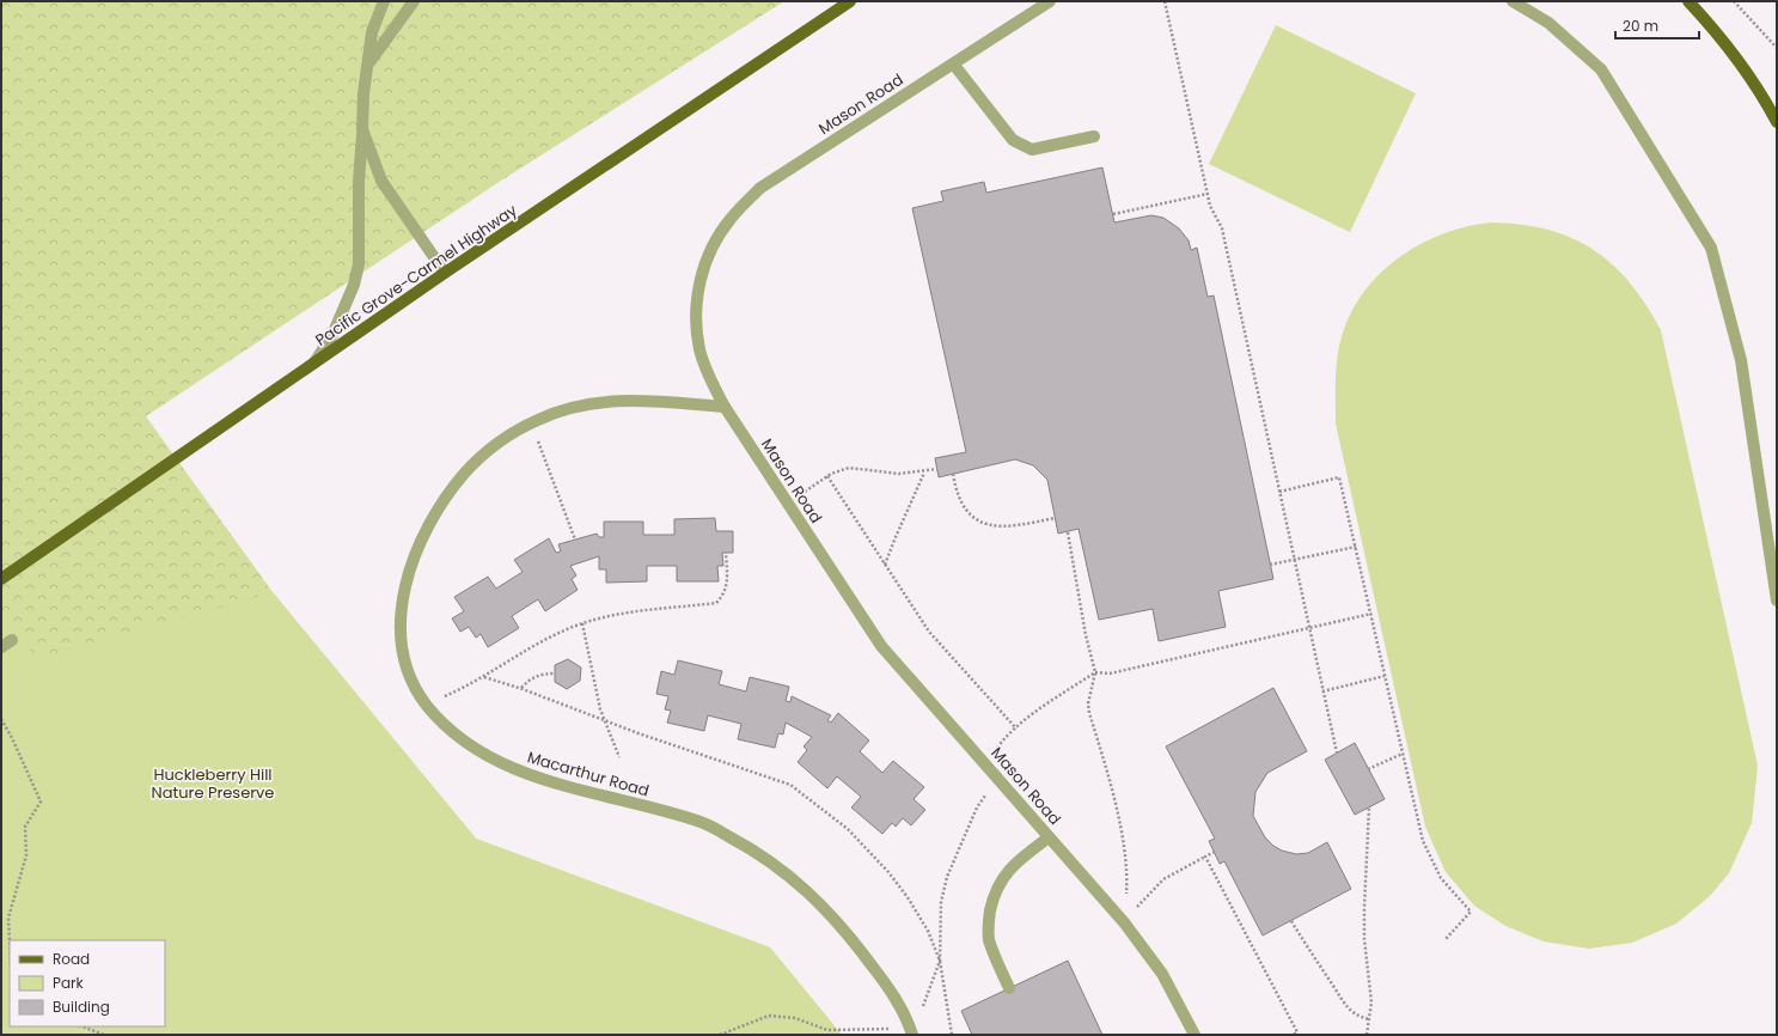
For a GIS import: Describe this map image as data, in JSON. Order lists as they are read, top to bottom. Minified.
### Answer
{"streets":{"main road":["Pacific Grove-Carmel Highway"],"street":["Mason Road","Macarthur Road"]},"crossings":[["Mason Road","Macarthur Road"]],"parks":["Huckleberry Hill Nature Preserve"],"legend":["Road","Park","Building"],"scale_bar":"20 m"}
